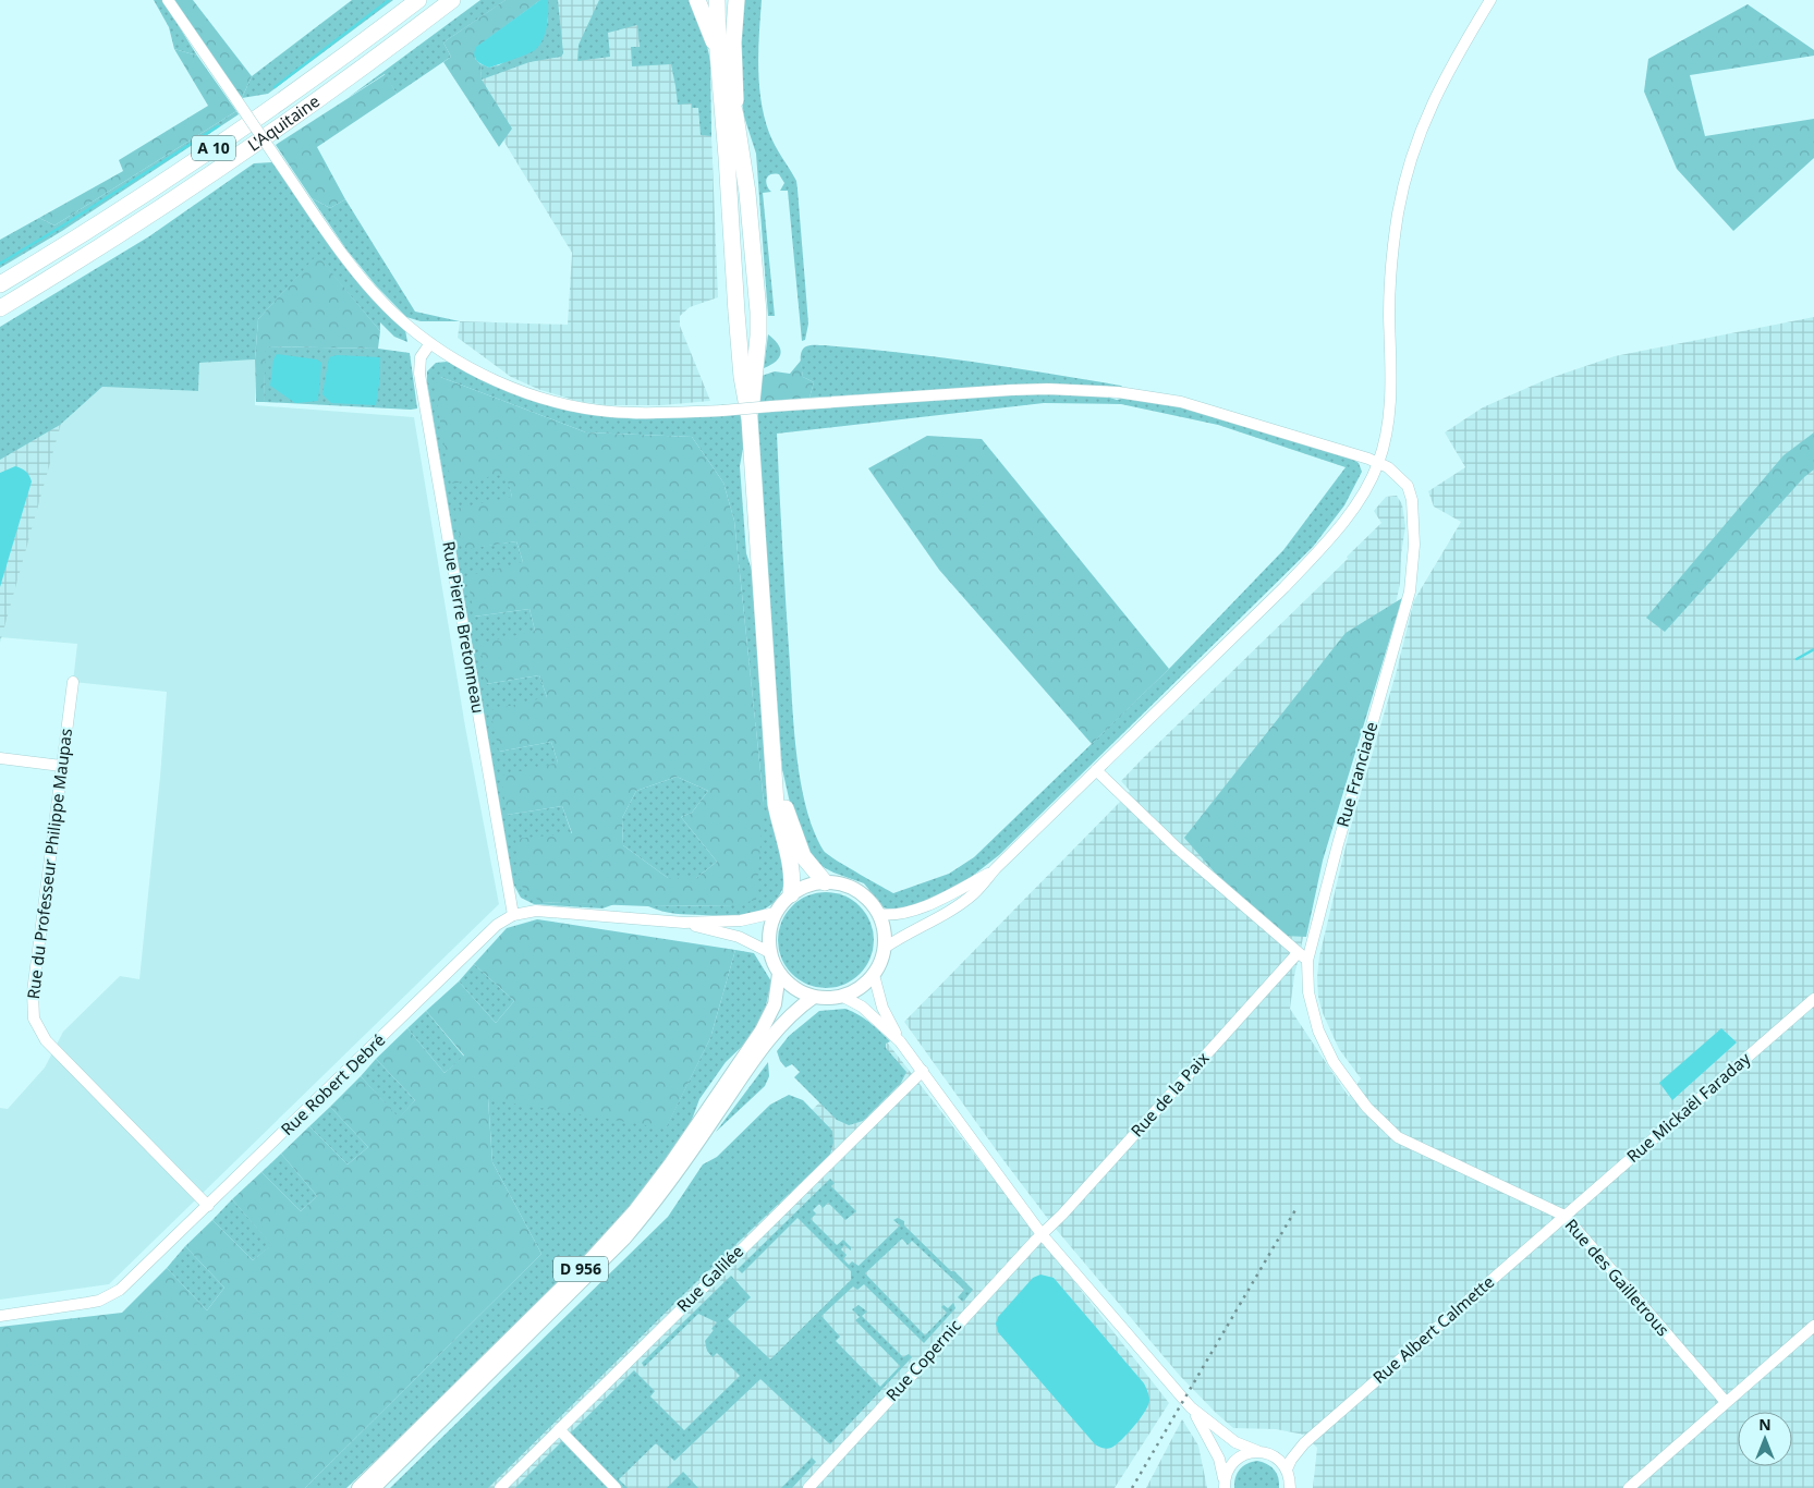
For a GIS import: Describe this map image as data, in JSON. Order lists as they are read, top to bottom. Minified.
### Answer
{"streets":{"highway":["L'Aquitaine","A 10"],"main road":["D 956"],"street":["Rue Pierre Bretonneau","Rue Franciade","Rue du Professeur Philippe Maupas","Rue Robert Debré","Rue de la Paix","Rue Mickaël Faraday","Rue des Gailletrous","Rue Galilée","Rue Albert Calmette","Rue Copernic"]},"crossings":[["Rue Pierre Bretonneau","Rue Franciade"],["Rue Pierre Bretonneau","Rue Robert Debré"],["Rue Franciade","Rue des Gailletrous"],["Rue du Professeur Philippe Maupas","Rue Robert Debré"],["Rue de la Paix","Rue Copernic"],["Rue Mickaël Faraday","Rue des Gailletrous"],["Rue Mickaël Faraday","Rue Albert Calmette"],["Rue des Gailletrous","Rue Albert Calmette"]],"north":"top"}
